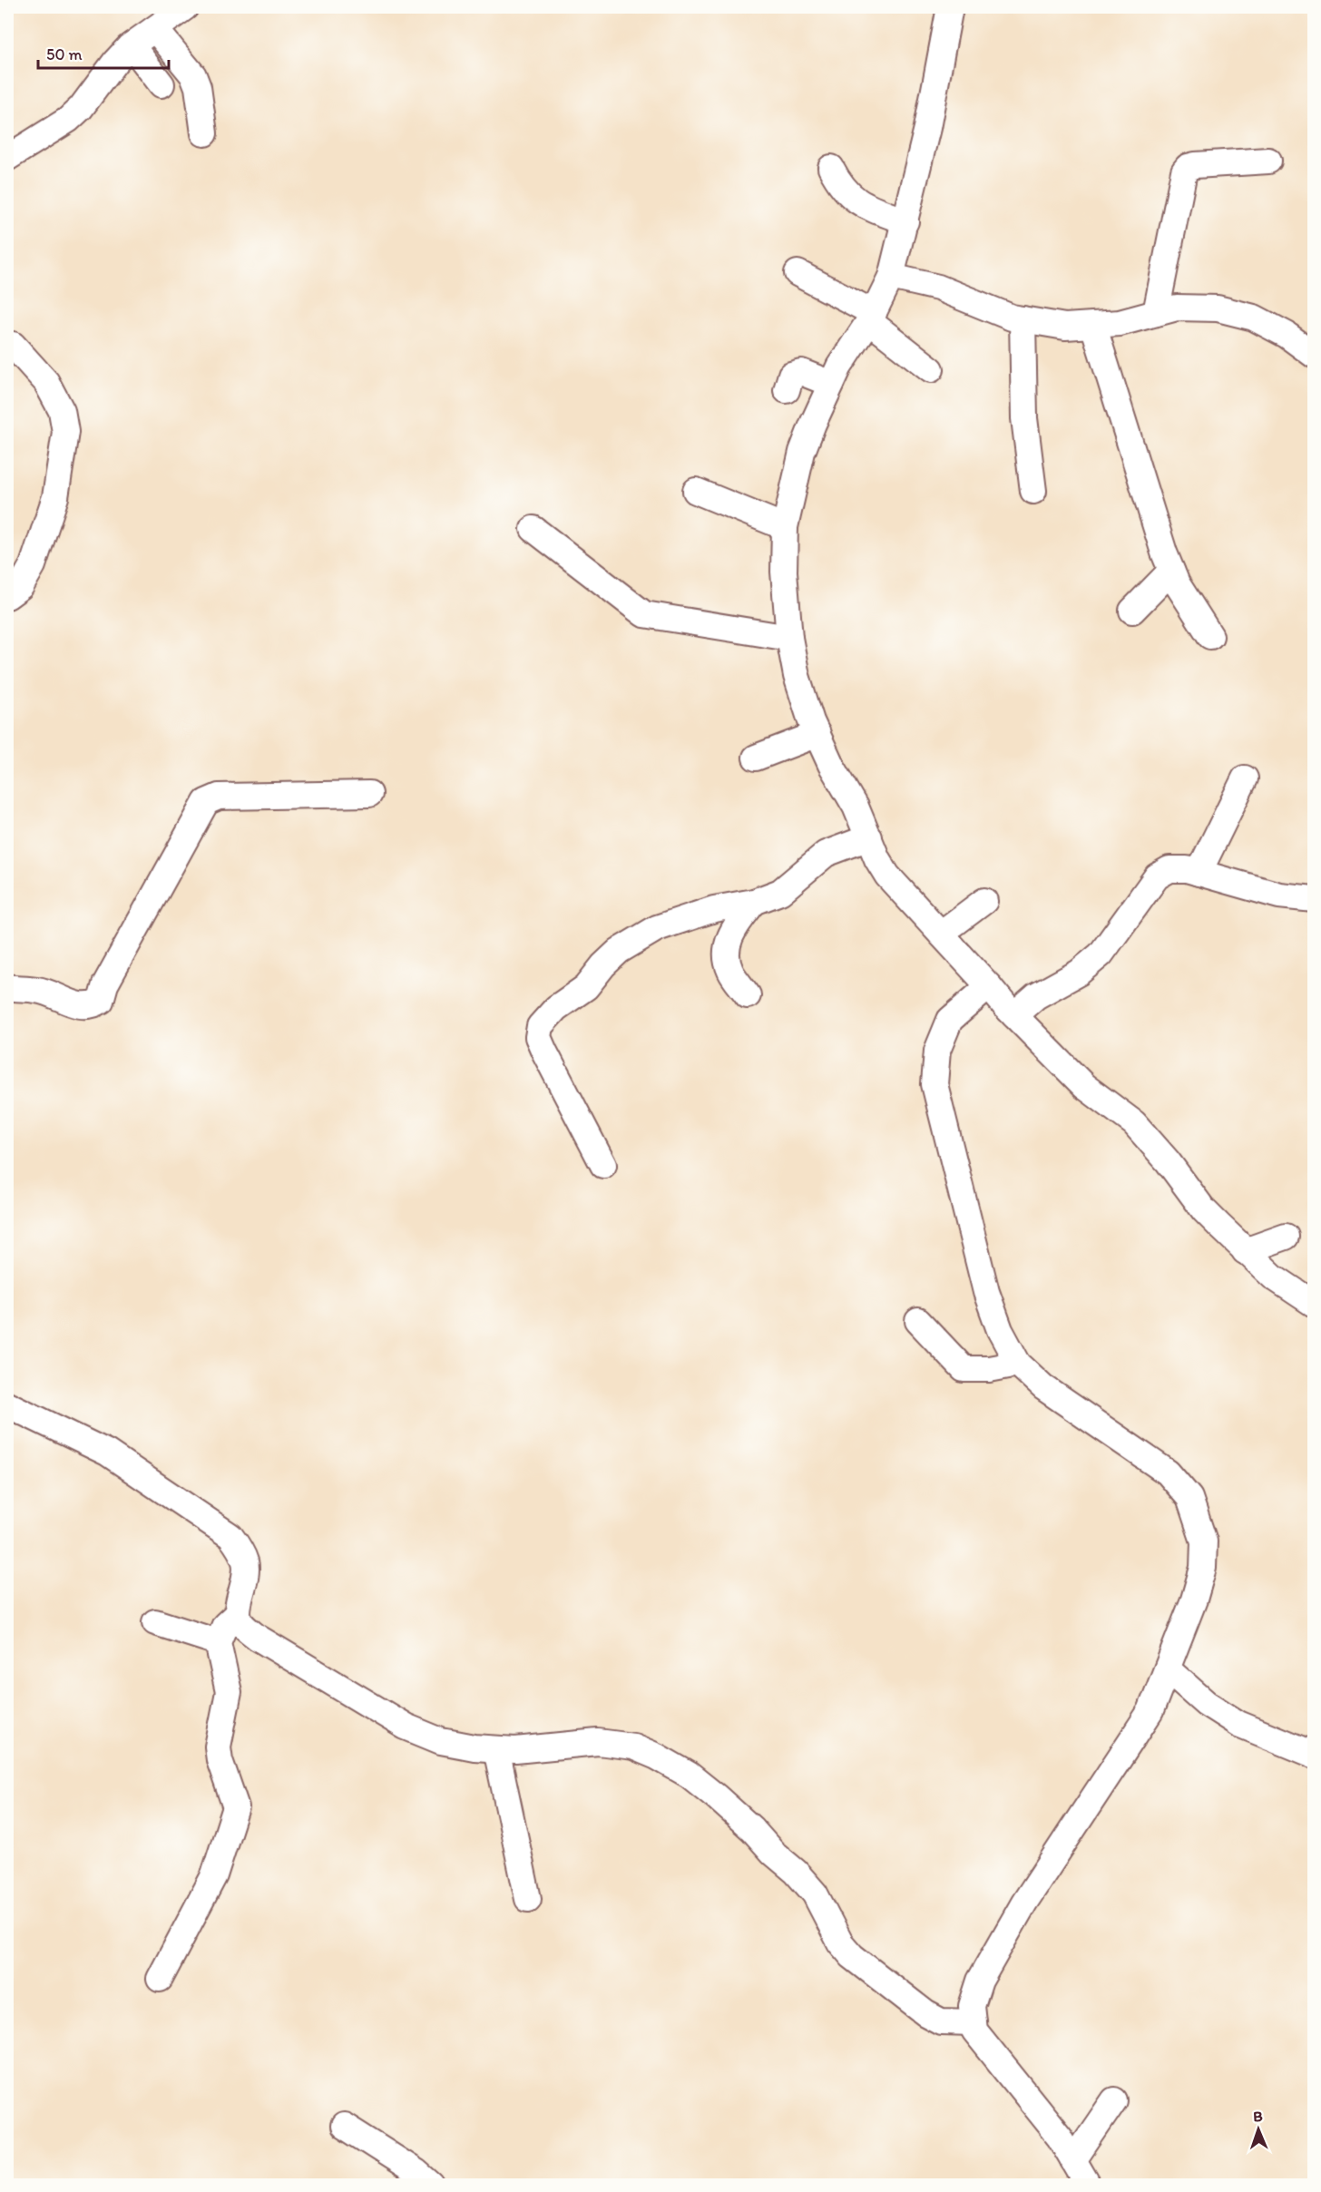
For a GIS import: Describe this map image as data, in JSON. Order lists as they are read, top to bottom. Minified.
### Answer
{"scale_bar":"50 m","north":"top"}
